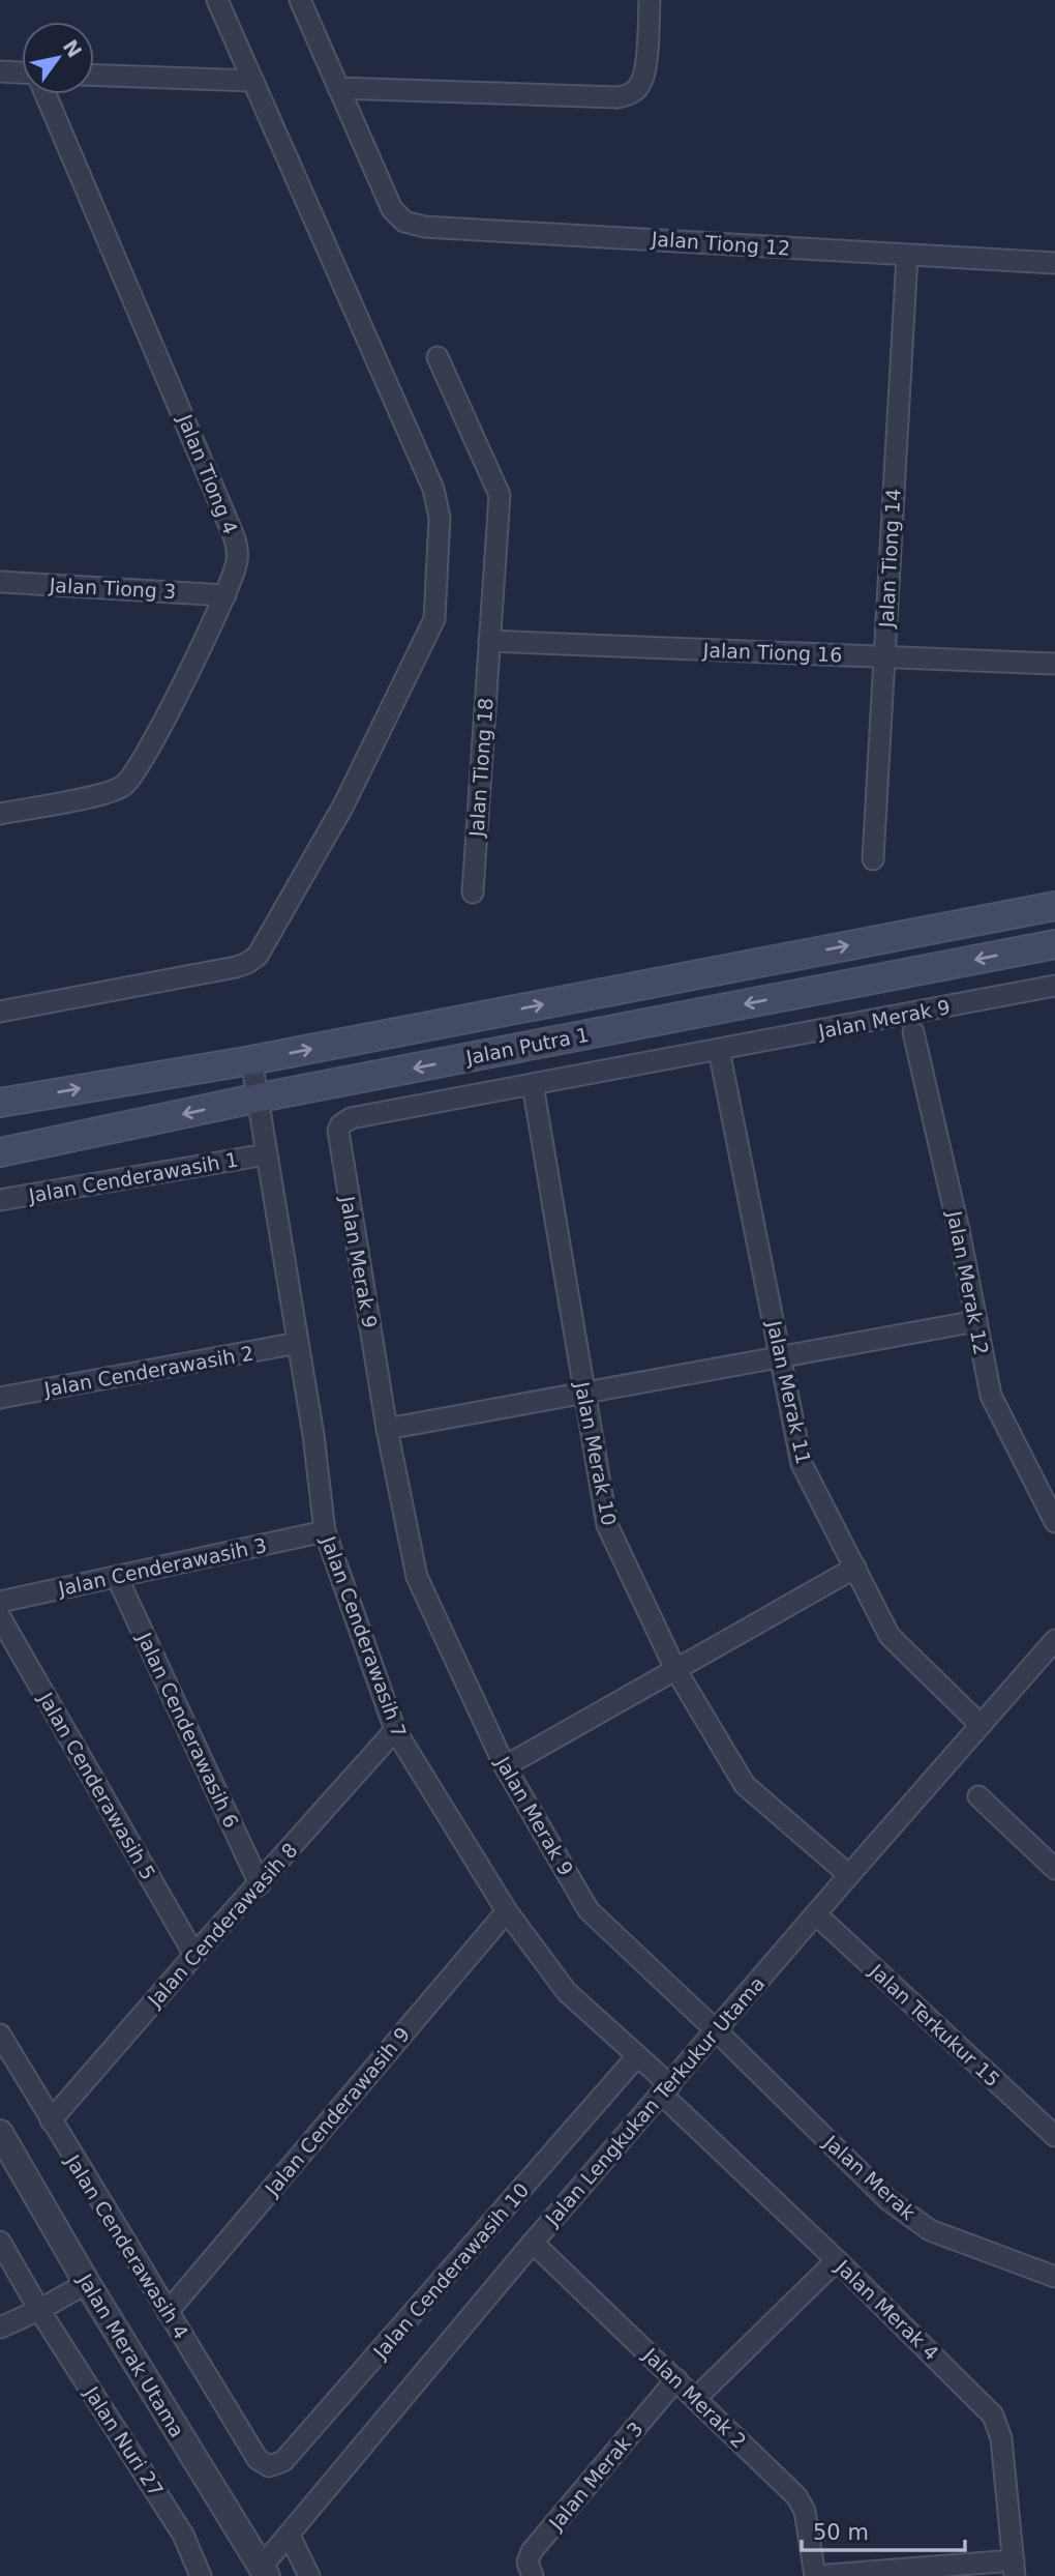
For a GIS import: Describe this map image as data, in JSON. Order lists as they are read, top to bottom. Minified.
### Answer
{"streets":{"main road":["Jalan Putra 1"],"street":["Jalan Tiong 12","Jalan Tiong 4","Jalan Tiong 14","Jalan Tiong 3","Jalan Tiong 16","Jalan Tiong 18","Jalan Merak 9","Jalan Cenderawasih 1","Jalan Merak 12","Jalan Cenderawasih 2","Jalan Merak 11","Jalan Merak 10","Jalan Cenderawasih 3","Jalan Cenderawasih 7","Jalan Cenderawasih 6","Jalan Cenderawasih 5","Jalan Cenderawasih 8","Jalan Terkukur 15","Jalan Lengkukan Terkukur Utama","Jalan Cenderawasih 9","Jalan Merak","Jalan Cenderawasih 4","Jalan Cenderawasih 10","Jalan Merak 4","Jalan Merak Utama","Jalan Merak 2","Jalan Nuri 27","Jalan Merak 3"]},"crossings":[["Jalan Tiong 12","Jalan Tiong 14"],["Jalan Tiong 4","Jalan Tiong 3"],["Jalan Tiong 14","Jalan Tiong 16"],["Jalan Tiong 16","Jalan Tiong 18"],["Jalan Merak 9","Jalan Merak 11"],["Jalan Merak 9","Jalan Merak 10"],["Jalan Merak 9","Jalan Lengkukan Terkukur Utama"],["Jalan Merak 9","Jalan Merak"],["Jalan Putra 1","Jalan Cenderawasih 7"],["Jalan Cenderawasih 1","Jalan Cenderawasih 7"],["Jalan Cenderawasih 2","Jalan Cenderawasih 7"],["Jalan Merak 11","Jalan Lengkukan Terkukur Utama"],["Jalan Merak 10","Jalan Lengkukan Terkukur Utama"],["Jalan Cenderawasih 3","Jalan Cenderawasih 7"],["Jalan Cenderawasih 3","Jalan Cenderawasih 6"],["Jalan Cenderawasih 7","Jalan Cenderawasih 8"],["Jalan Cenderawasih 7","Jalan Lengkukan Terkukur Utama"],["Jalan Cenderawasih 7","Jalan Cenderawasih 9"],["Jalan Cenderawasih 7","Jalan Cenderawasih 10"],["Jalan Cenderawasih 7","Jalan Merak 4"],["Jalan Cenderawasih 6","Jalan Cenderawasih 8"],["Jalan Cenderawasih 5","Jalan Cenderawasih 8"],["Jalan Cenderawasih 8","Jalan Cenderawasih 4"],["Jalan Terkukur 15","Jalan Lengkukan Terkukur Utama"],["Jalan Lengkukan Terkukur Utama","Jalan Merak"],["Jalan Lengkukan Terkukur Utama","Jalan Merak 4"],["Jalan Lengkukan Terkukur Utama","Jalan Merak Utama"],["Jalan Lengkukan Terkukur Utama","Jalan Merak 2"],["Jalan Cenderawasih 9","Jalan Cenderawasih 4"],["Jalan Cenderawasih 4","Jalan Cenderawasih 10"],["Jalan Merak 2","Jalan Merak 3"]],"scale_bar":"50 m","north":"top right"}
